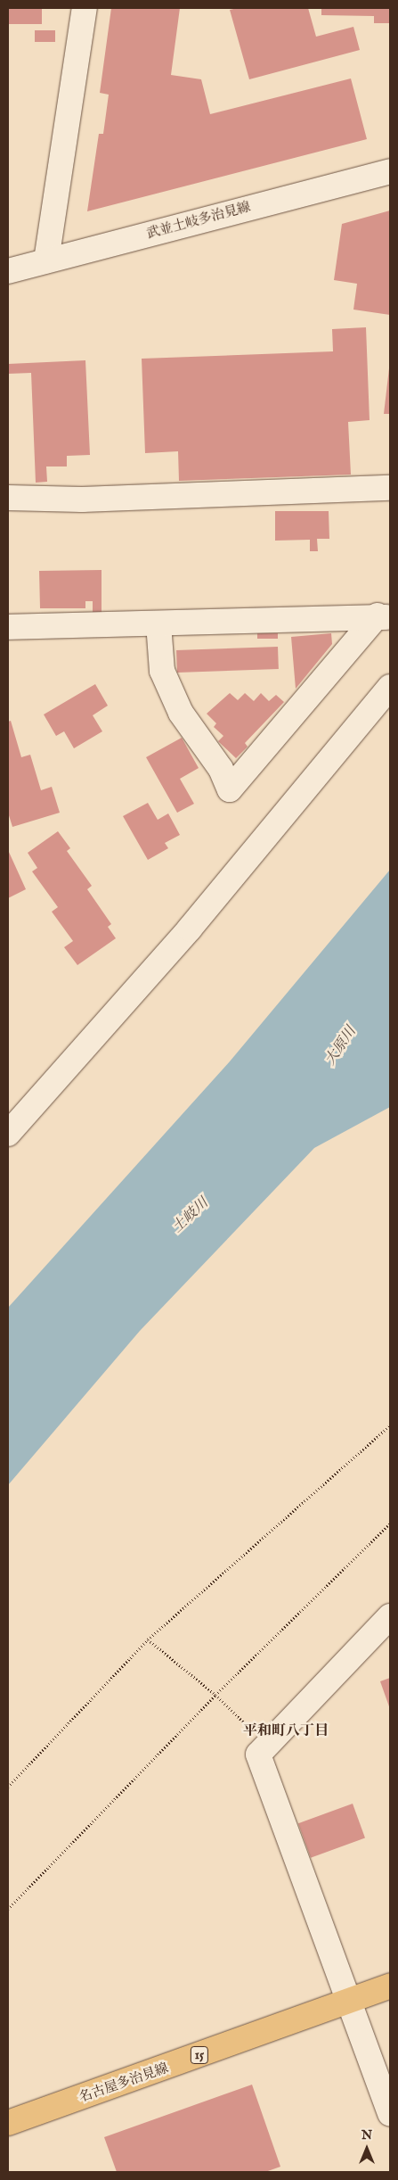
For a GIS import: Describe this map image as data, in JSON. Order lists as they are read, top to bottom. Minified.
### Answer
{"streets":{"main road":["15","名古屋多治見線"],"street":["武並土岐多治見線"]},"districts":["平和町八丁目"],"water":["大原川","土岐川"],"north":"top"}
